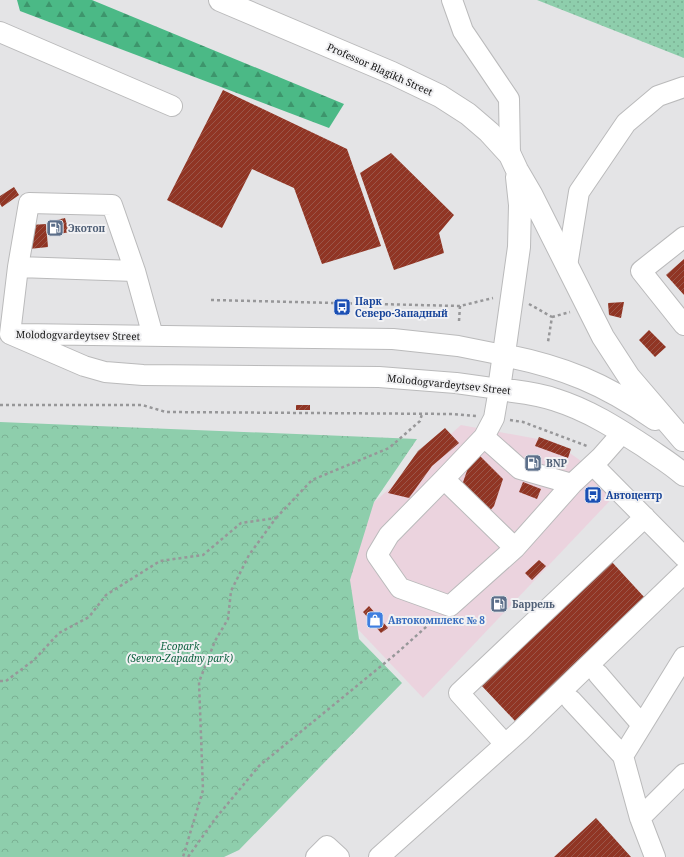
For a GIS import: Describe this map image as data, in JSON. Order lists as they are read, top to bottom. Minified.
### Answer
{"streets":{"main road":["Professor Blagikh Street","Molodogvardeytsev Street"]},"crossings":[["Professor Blagikh Street","Molodogvardeytsev Street"]],"parks":["Ecopark (Severo-Zapadny park)"],"places":{"fuel station":["Экотоп","BNP","Баррель"],"bus stop":["Парк Северо-Западный","Автоцентр"],"shop":["Автокомплекс № 8"]}}
